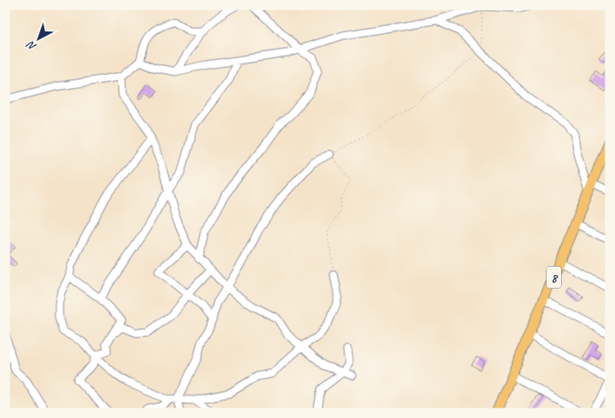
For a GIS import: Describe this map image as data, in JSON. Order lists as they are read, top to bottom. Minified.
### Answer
{"streets":{"main road":["8"]},"north":"bottom left"}
